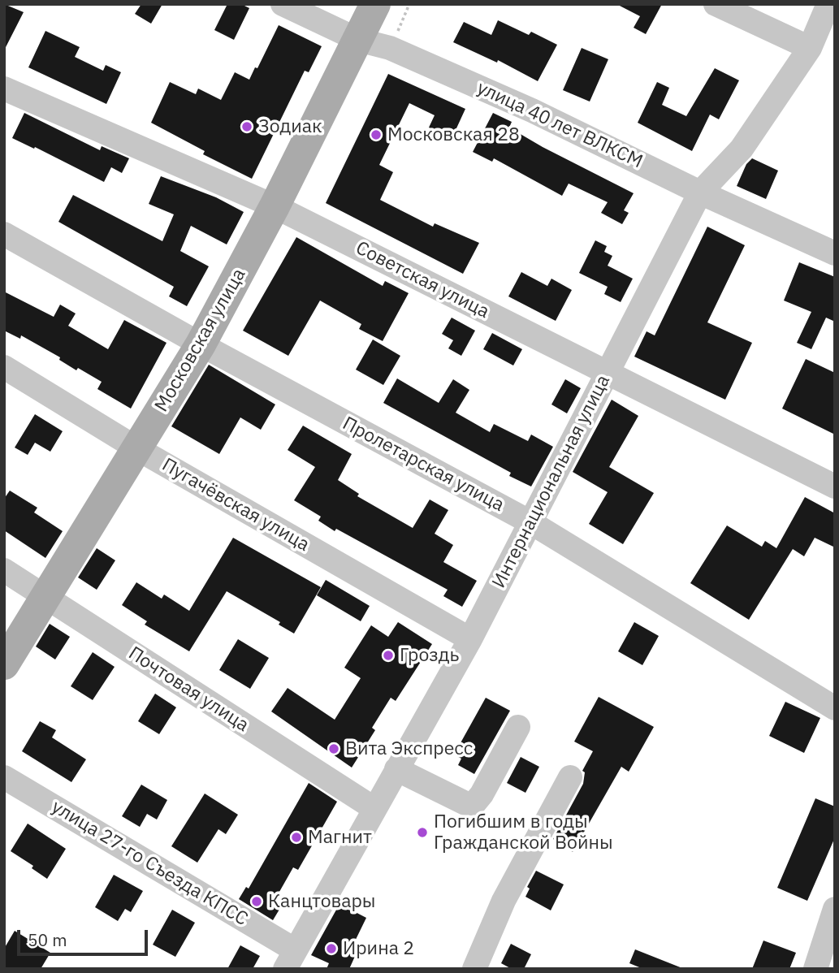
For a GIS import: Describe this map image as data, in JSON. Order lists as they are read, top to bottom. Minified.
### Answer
{"streets":{"main road":["Московская улица"],"street":["улица 40 лет ВЛКСМ","Советская улица","Пролетарская улица","Интернациональная улица","Пугачёвская улица","Почтовая улица","улица 27-го Съезда КПСС"]},"crossings":[["улица 40 лет ВЛКСМ","Московская улица"],["улица 40 лет ВЛКСМ","Интернациональная улица"],["Советская улица","Московская улица"],["Советская улица","Интернациональная улица"],["Московская улица","Пролетарская улица"],["Московская улица","Пугачёвская улица"],["Московская улица","Почтовая улица"],["Пролетарская улица","Интернациональная улица"],["Интернациональная улица","Пугачёвская улица"],["Интернациональная улица","Почтовая улица"],["Интернациональная улица","улица 27-го Съезда КПСС"]],"places":["Зодиак","Московская 28","Гроздь","Вита Экспресс","Погибшим в годы Гражданской Войны","Магнит","Канцтовары","Ирина 2"],"scale_bar":"50 m"}
